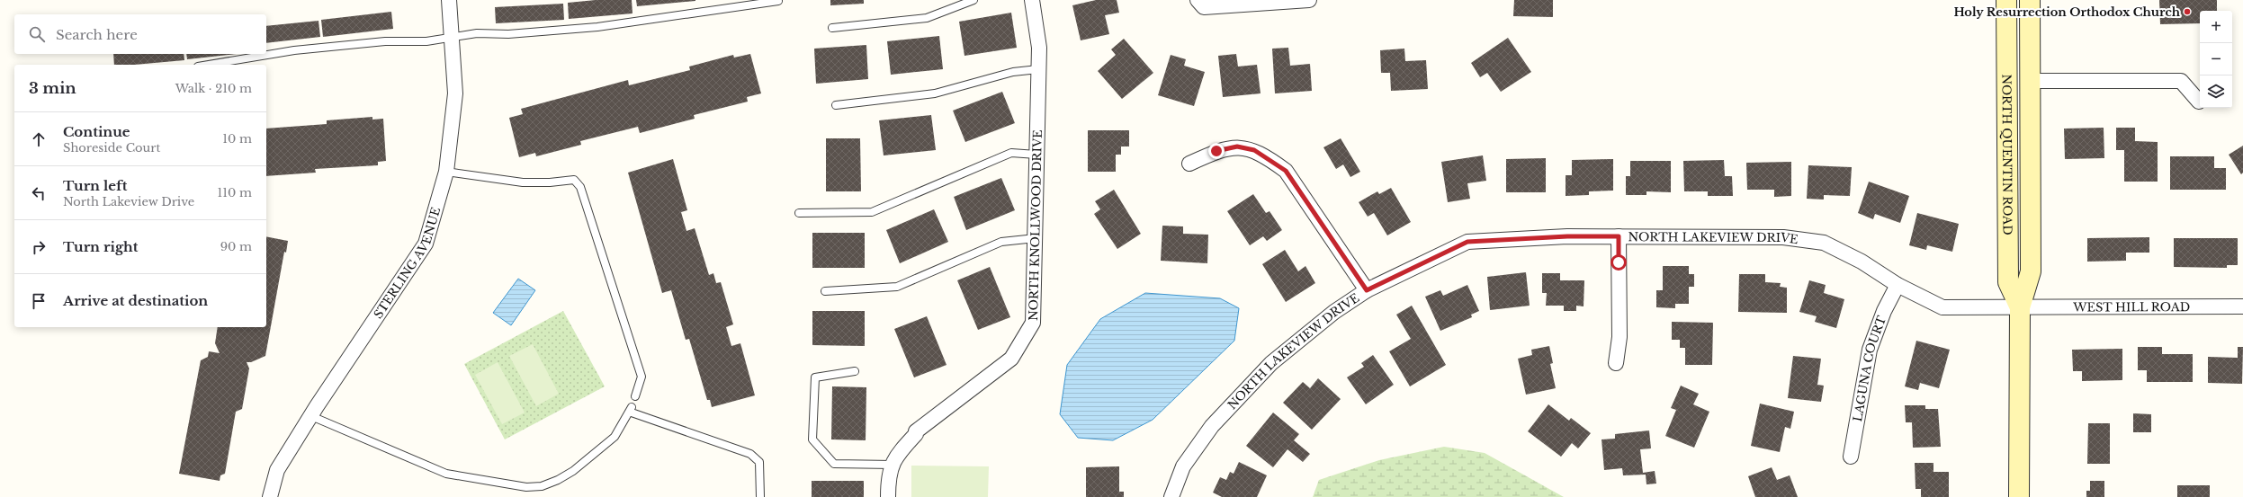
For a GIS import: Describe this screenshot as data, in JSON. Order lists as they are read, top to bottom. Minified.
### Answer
{"streets":{"main road":["NORTH QUENTIN ROAD"],"street":["NORTH KNOLLWOOD DRIVE","NORTH LAKEVIEW DRIVE","STERLING AVENUE","WEST HILL ROAD","LAGUNA COURT"]},"crossings":[["NORTH QUENTIN ROAD","NORTH LAKEVIEW DRIVE"],["NORTH QUENTIN ROAD","WEST HILL ROAD"],["NORTH LAKEVIEW DRIVE","WEST HILL ROAD"],["NORTH LAKEVIEW DRIVE","LAGUNA COURT"]],"places":["Holy Resurrection Orthodox Church"],"page":{"map_buttons":["+","−"],"search":"Search here","heading":["3 min","Walk · 210 m"],"list":[["Continue","Shoreside Court","10 m"],["Turn left","North Lakeview Drive","110 m"],["Turn right","90 m"],"Arrive at destination"]}}
